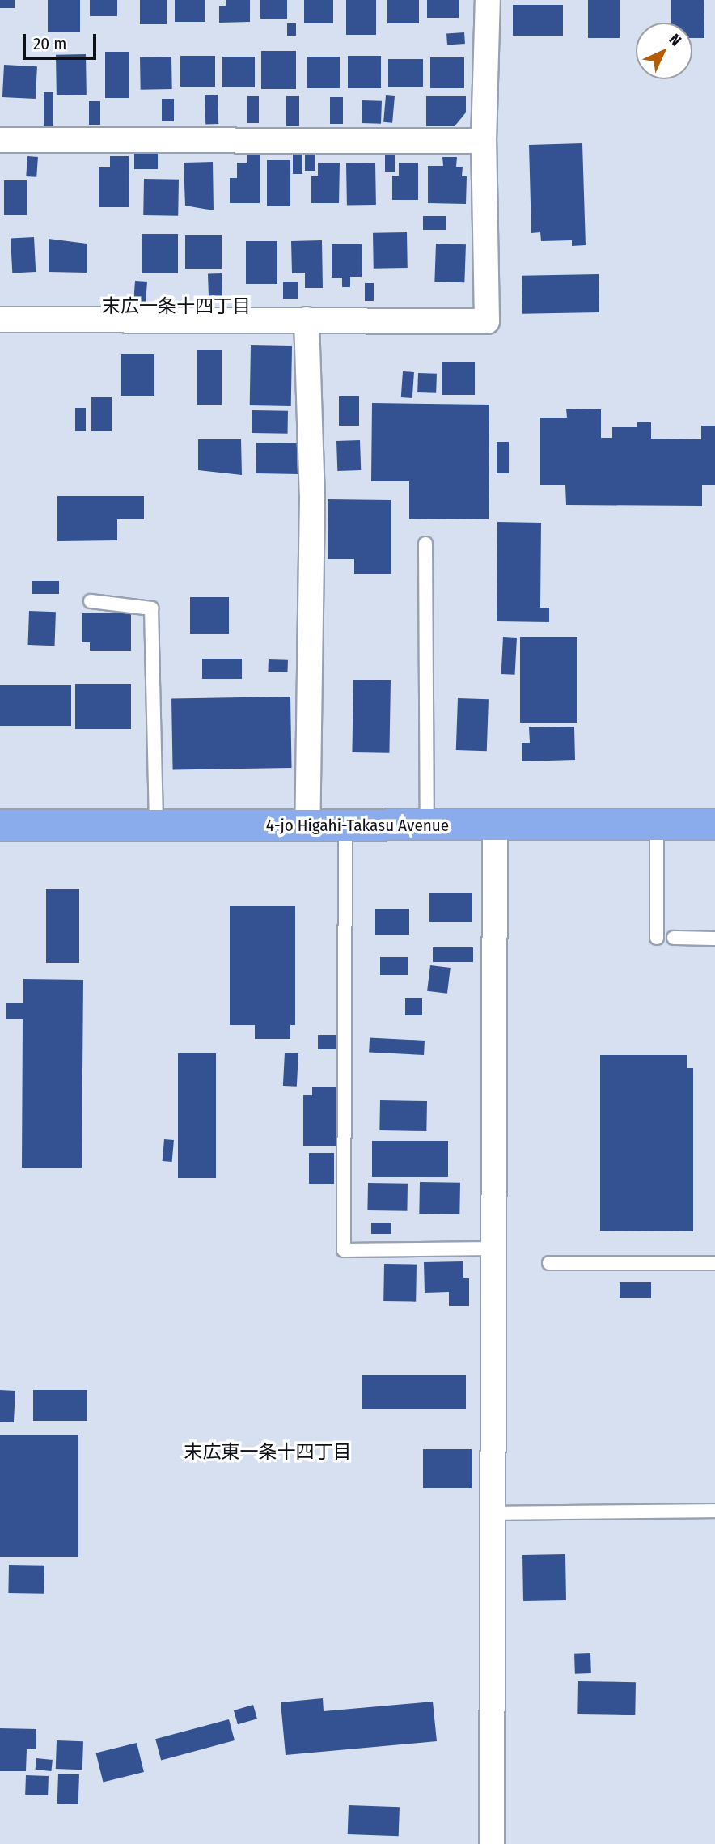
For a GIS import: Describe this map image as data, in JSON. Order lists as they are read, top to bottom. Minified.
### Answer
{"streets":{"highway":["4-jo Higahi-Takasu Avenue"]},"districts":["末広一条十四丁目","末広東一条十四丁目"],"scale_bar":"20 m","north":"top right"}
